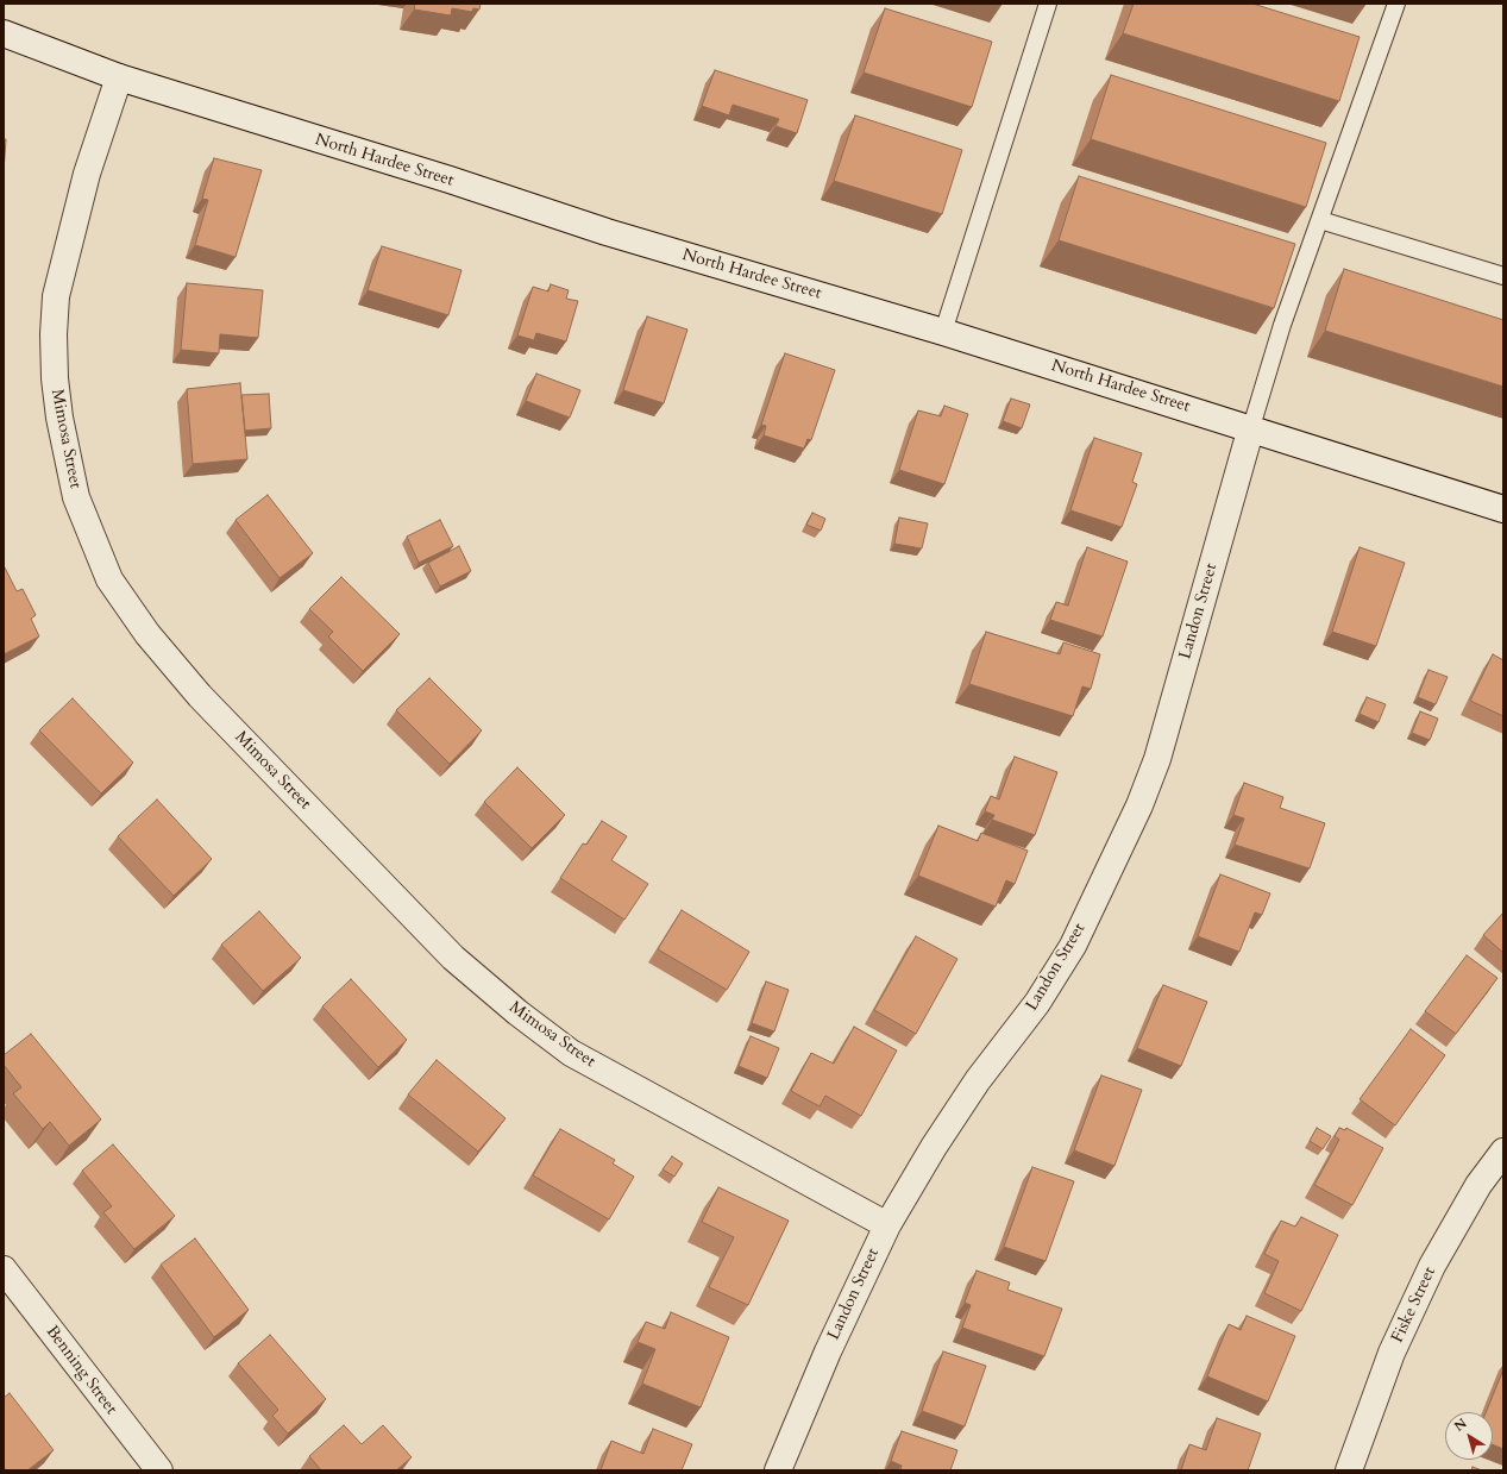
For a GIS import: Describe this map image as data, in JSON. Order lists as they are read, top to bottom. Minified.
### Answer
{"streets":{"street":["North Hardee Street","Mimosa Street","Landon Street","Fiske Street","Benning Street"]},"crossings":[["North Hardee Street","Mimosa Street"],["North Hardee Street","Landon Street"],["Mimosa Street","Landon Street"]],"north":"top left"}
